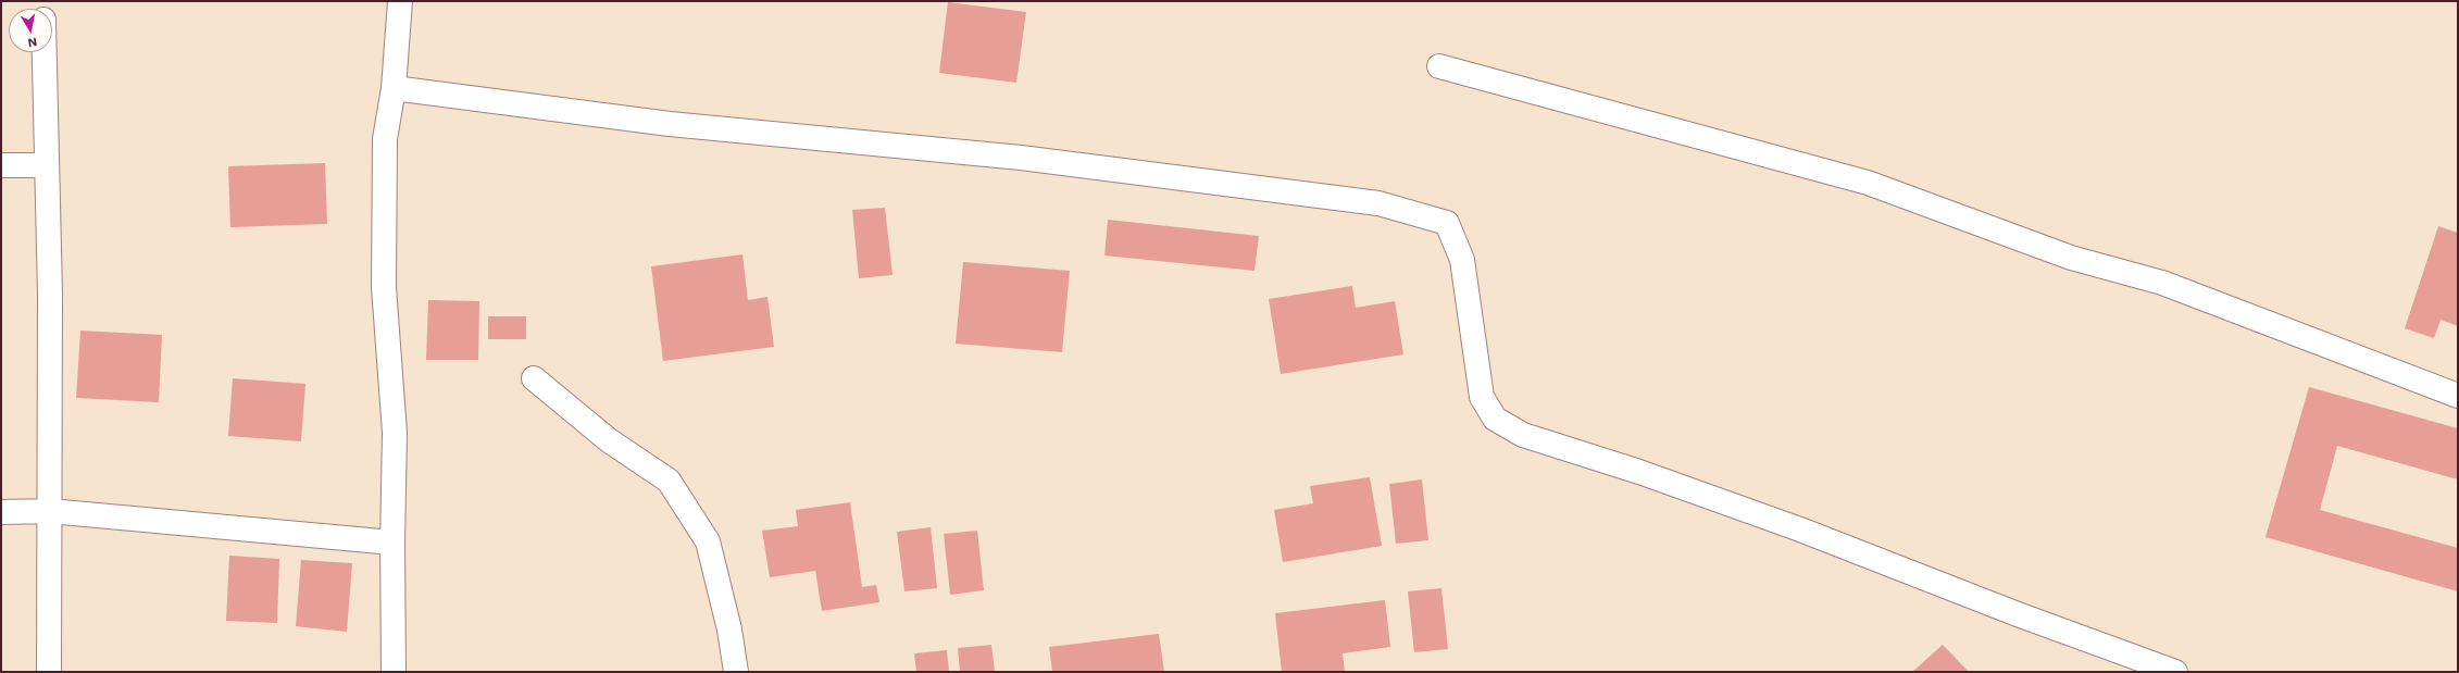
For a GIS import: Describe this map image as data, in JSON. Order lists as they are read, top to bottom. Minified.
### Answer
{"north":"bottom"}
